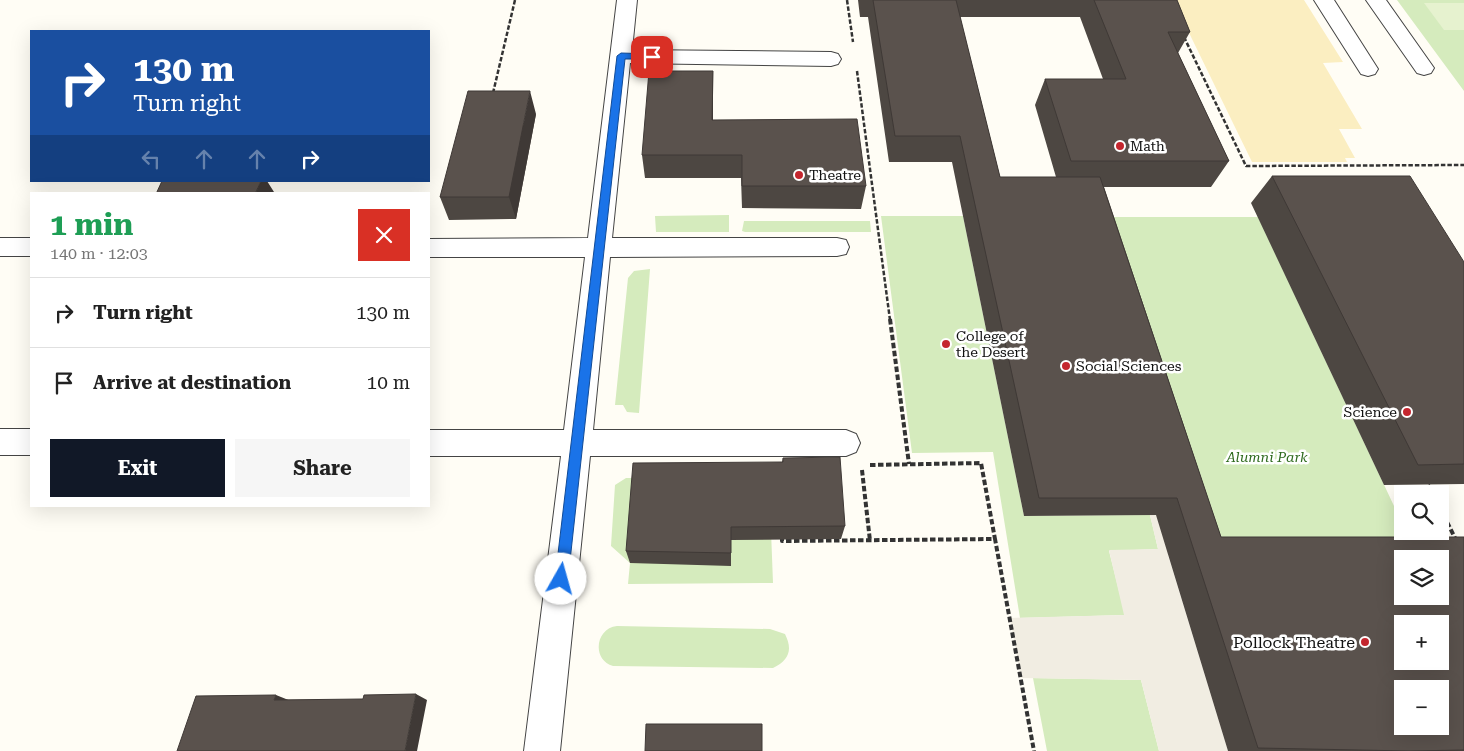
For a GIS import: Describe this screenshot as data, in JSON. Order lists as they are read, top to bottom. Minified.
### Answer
{"parks":["Alumni Park"],"places":["Math","Theatre","College of the Desert","Social Sciences","Science","Pollock Theatre"],"page":{"turn":["130 m","Turn right"],"heading":["1 min","140 m · 12:03"],"list":[{"name":"Turn right","value":"130 m"},{"name":"Arrive at destination","value":"10 m"}],"buttons":["Exit","Share"],"map_buttons":["+","−"]}}
